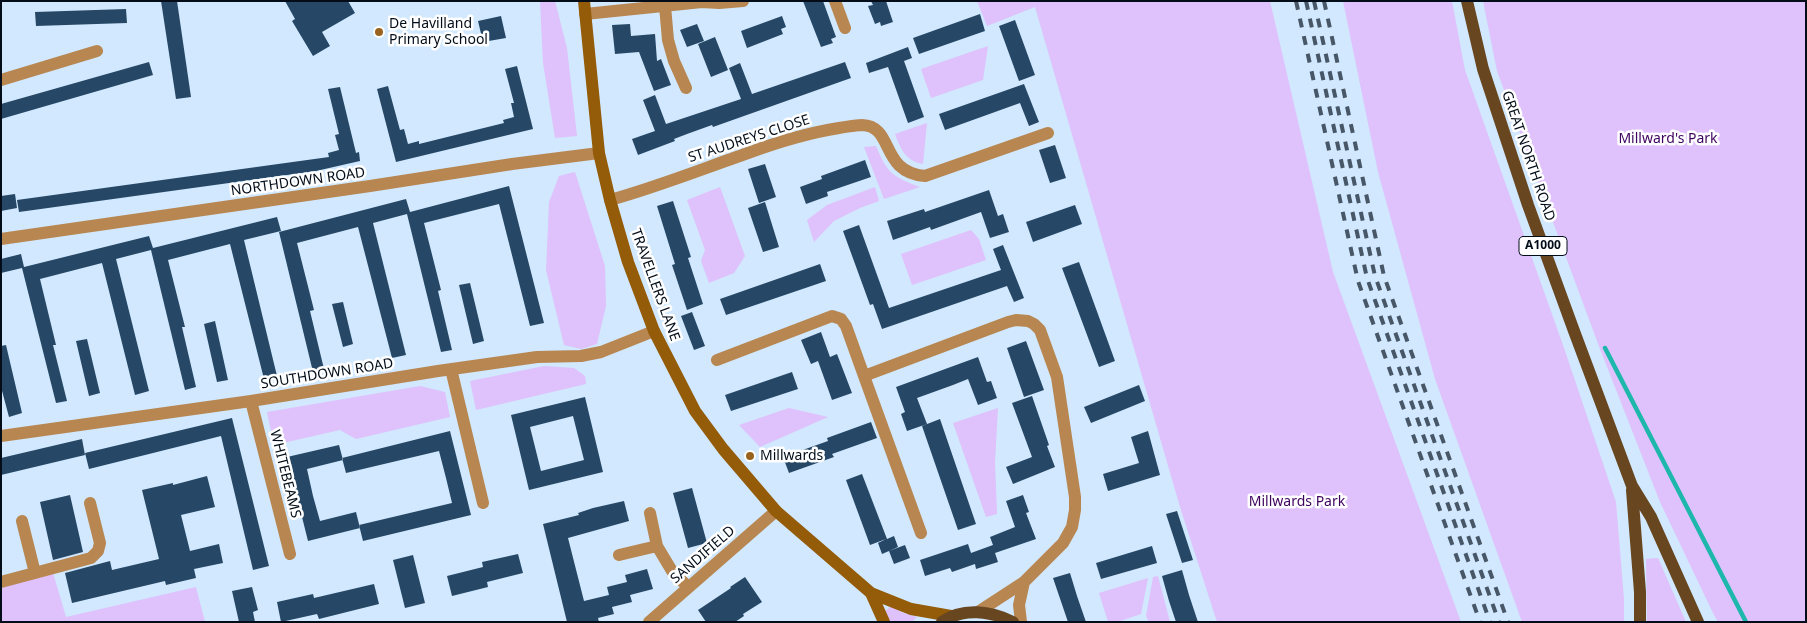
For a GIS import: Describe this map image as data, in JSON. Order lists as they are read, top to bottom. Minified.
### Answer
{"streets":{"main road":["GREAT NORTH ROAD","A1000"],"street":["ST AUDREYS CLOSE","NORTHDOWN ROAD","TRAVELLERS LANE","SOUTHDOWN ROAD","WHITEBEAMS","SANDIFIELD"]},"crossings":[["ST AUDREYS CLOSE","TRAVELLERS LANE"],["NORTHDOWN ROAD","TRAVELLERS LANE"],["TRAVELLERS LANE","SOUTHDOWN ROAD"],["TRAVELLERS LANE","SANDIFIELD"],["SOUTHDOWN ROAD","WHITEBEAMS"]],"parks":["Millward's Park","Millwards Park"],"places":["De Havilland Primary School","Millwards"]}
